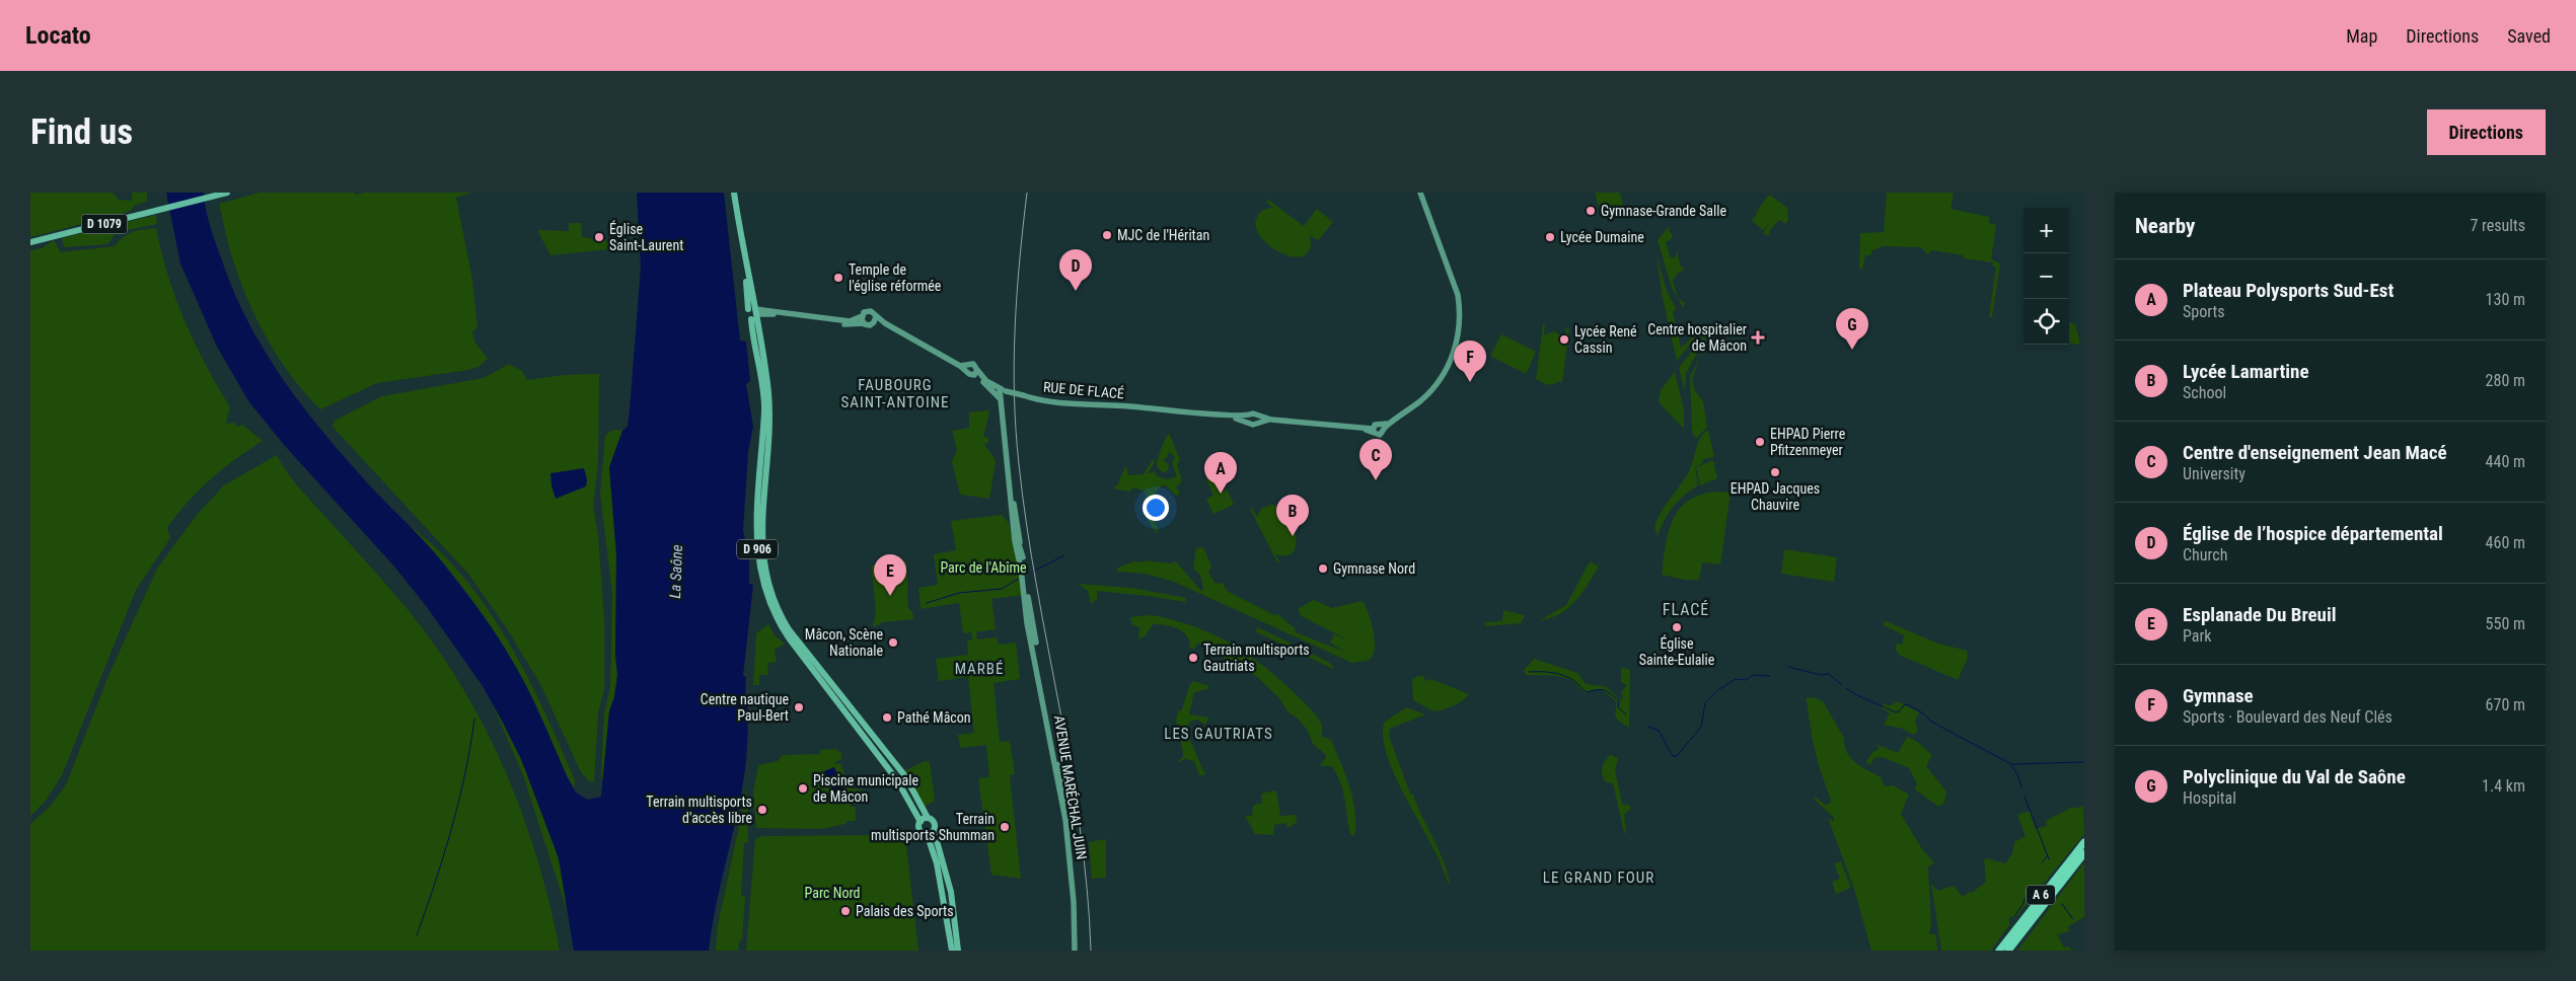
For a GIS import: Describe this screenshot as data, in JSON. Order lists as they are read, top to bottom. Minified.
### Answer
{"streets":{"highway":["A 6"],"main road":["D 1079","RUE DE FLACÉ","D 906","AVENUE MARÉCHAL JUIN"]},"districts":["FAUBOURG SAINT-ANTOINE","FLACÉ","MARBÉ","LES GAUTRIATS","LE GRAND FOUR"],"water":["La Saône"],"parks":["Parc de l'Abîme","Parc Nord"],"places":{"other":["Gymnase-Grande Salle","MJC de l'Héritan","Église Saint-Laurent","Lycée Dumaine","Temple de l'église réformée","Lycée René Cassin","EHPAD Pierre Pfitzenmeyer","EHPAD Jacques Chauvire","Gymnase Nord","Église Sainte-Eulalie","Mâcon, Scène Nationale","Terrain multisports Gautriats","Centre nautique Paul-Bert","Pathé Mâcon","Piscine municipale de Mâcon","Terrain multisports d'accès libre","Terrain multisports Shumman","Palais des Sports"],"health":["Centre hospitalier de Mâcon"]},"page":{"header":"Locato","nav":["Map","Directions","Saved"],"buttons":"Directions","title":"Find us","heading":["Nearby","7 results"],"map_buttons":["+","−"],"pins":["D","G","F","C","A","B","E"],"list":[{"mark":"A","name":"Plateau Polysports Sud-Est","note":"Sports","value":"130 m"},{"mark":"B","name":"Lycée Lamartine","note":"School","value":"280 m"},{"mark":"C","name":"Centre d'enseignement Jean Macé","note":"University","value":"440 m"},{"mark":"D","name":"Église de l’hospice départemental","note":"Church","value":"460 m"},{"mark":"E","name":"Esplanade Du Breuil","note":"Park","value":"550 m"},{"mark":"F","name":"Gymnase","note":"Sports · Boulevard des Neuf Clés","value":"670 m"},{"mark":"G","name":"Polyclinique du Val de Saône","note":"Hospital","value":"1.4 km"}]}}
